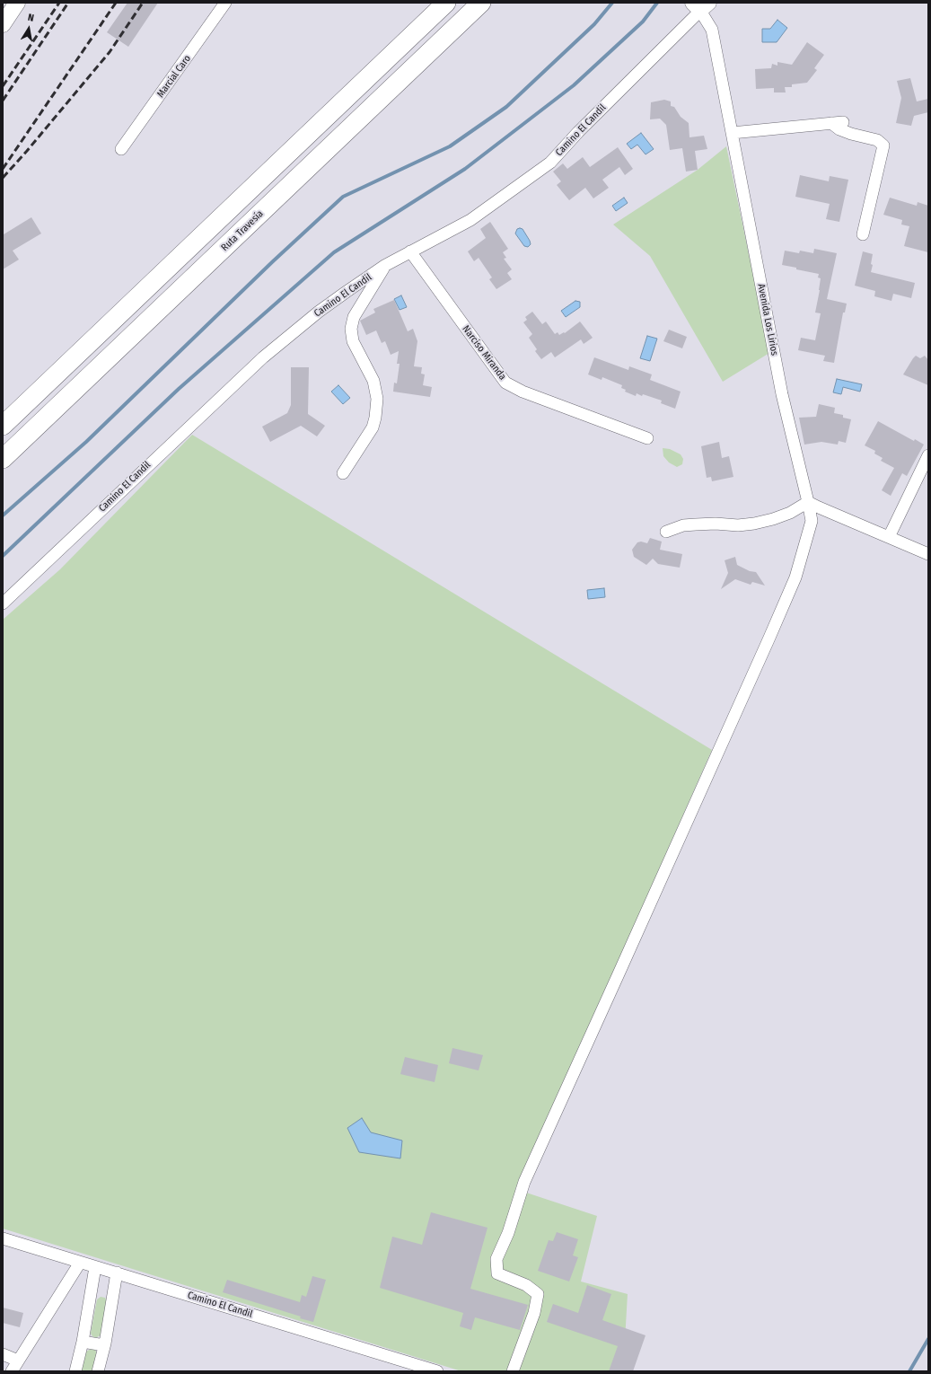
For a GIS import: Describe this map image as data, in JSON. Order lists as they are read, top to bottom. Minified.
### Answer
{"streets":{"highway":["Ruta Travesía"],"street":["Marcial Caro","Camino El Candil","Avenida Los Lirios","Narciso Miranda"]},"crossings":[["Camino El Candil","Avenida Los Lirios"],["Camino El Candil","Narciso Miranda"]],"north":"top"}
